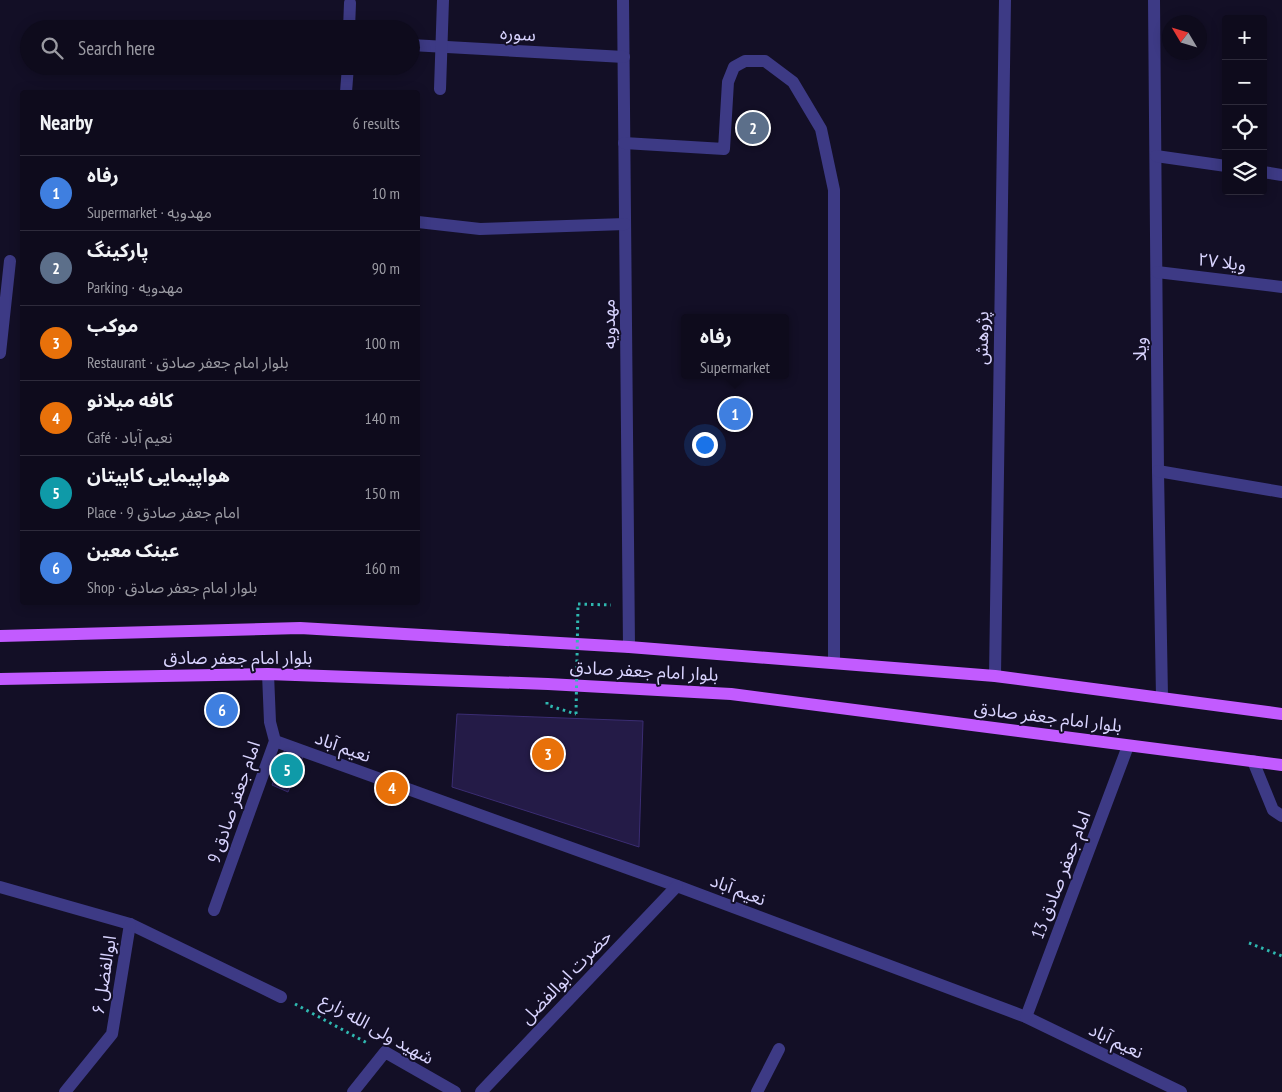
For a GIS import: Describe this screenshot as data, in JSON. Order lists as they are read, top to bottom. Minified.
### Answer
{"streets":{"main road":["بلوار امام جعفر صادق"],"street":["سوره","ویلا ۲۷","مهدویه","پژوهش","ویلا","نعیم آباد","امام جعفر صادق 9","امام جعفر صادق 13","ابوالفضل ۶","حضرت ابوالفضل","شهید ولی الله زارع"]},"crossings":[["سوره","مهدویه"],["ویلا ۲۷","ویلا"],["مهدویه","بلوار امام جعفر صادق"],["پژوهش","بلوار امام جعفر صادق"],["ویلا","بلوار امام جعفر صادق"],["بلوار امام جعفر صادق","امام جعفر صادق 9"],["بلوار امام جعفر صادق","امام جعفر صادق 13"],["نعیم آباد","امام جعفر صادق 9"],["نعیم آباد","امام جعفر صادق 13"],["نعیم آباد","حضرت ابوالفضل"],["ابوالفضل ۶","شهید ولی الله زارع"]],"north":"top left","page":{"map_buttons":["+","−"],"search":"Search here","heading":["Nearby","6 results"],"pins":["2","1","6","3","5","4"],"list":[{"mark":"1","name":"رفاه","note":"Supermarket · مهدویه","value":"10 m"},{"mark":"2","name":"پارکینگ","note":"Parking · مهدویه","value":"90 m"},{"mark":"3","name":"موکب","note":"Restaurant · بلوار امام جعفر صادق","value":"100 m"},{"mark":"4","name":"کافه میلانو","note":"Café · نعیم آباد","value":"140 m"},{"mark":"5","name":"هواپیمایی کاپیتان","note":"Place · امام جعفر صادق 9","value":"150 m"},{"mark":"6","name":"عینک معین","note":"Shop · بلوار امام جعفر صادق","value":"160 m"}],"popup":["رفاه","Supermarket"]}}
